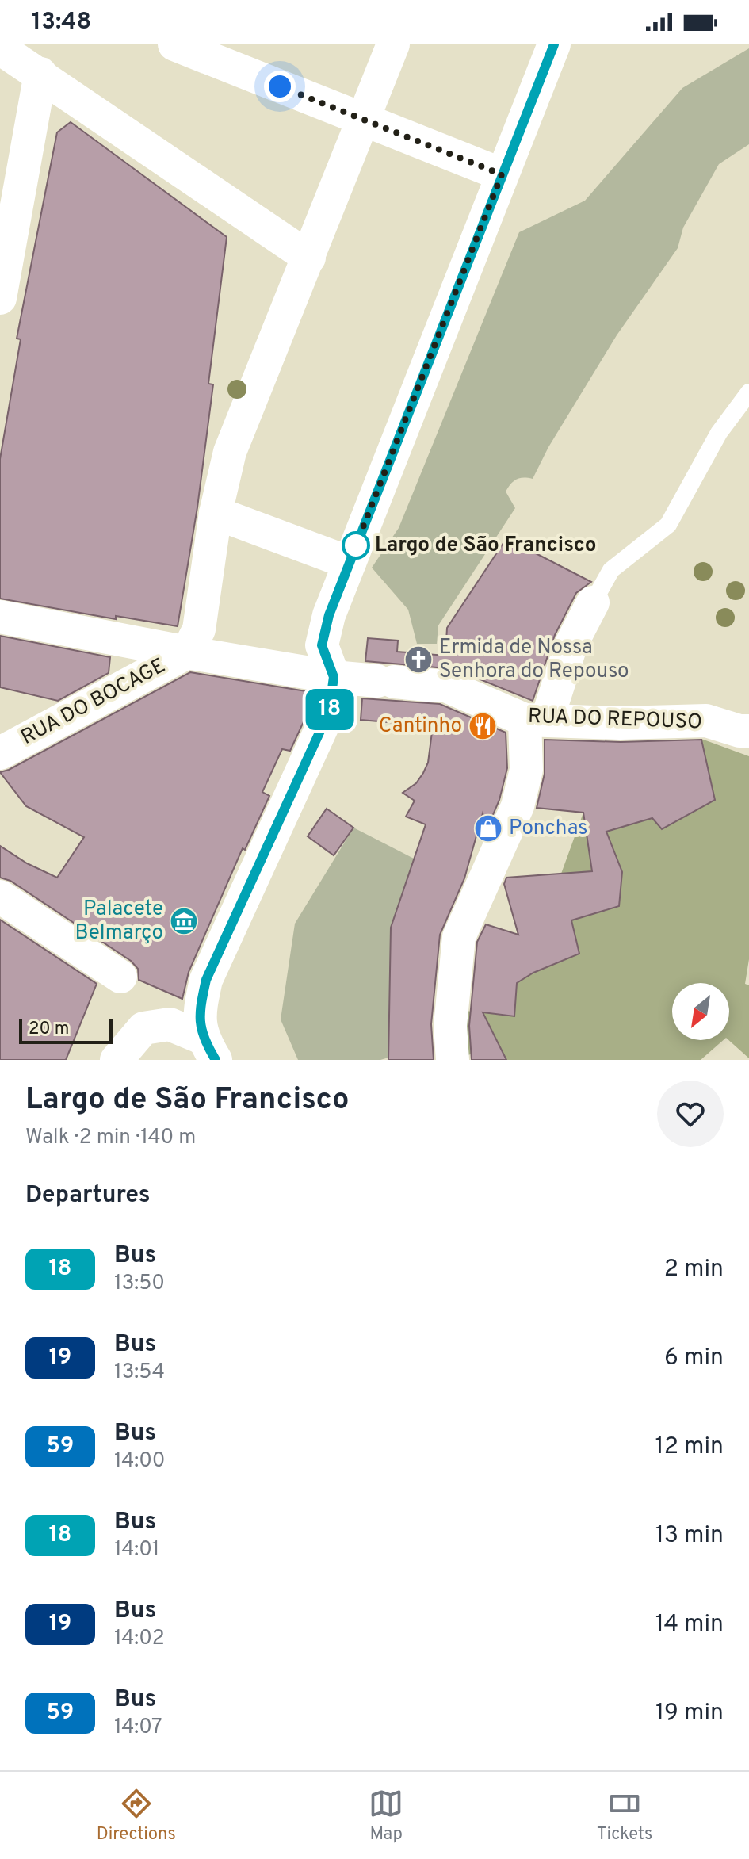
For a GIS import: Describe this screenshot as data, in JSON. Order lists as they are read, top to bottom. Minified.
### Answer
{"streets":{"street":["RUA DO BOCAGE","RUA DO REPOUSO"]},"crossings":[["RUA DO BOCAGE","RUA DO REPOUSO"]],"places":{"other":["Largo de São Francisco"],"church":["Ermida de Nossa Senhora do Repouso"],"restaurant":["Cantinho"],"shop":["Ponchas"],"museum":["Palacete Belmarço"]},"lines":["bus line 18"],"scale_bar":"20 m","north":"bottom left","page":{"status":"13:48","on_map":"18","scale":"20 m","heading":[["Largo de São Francisco","Walk · 2 min · 140 m"],"Departures"],"list":[{"mark":"18","name":"Bus","note":"13:50","value":"2 min"},{"mark":"19","name":"Bus","note":"13:54","value":"6 min"},{"mark":"59","name":"Bus","note":"14:00","value":"12 min"},{"mark":"18","name":"Bus","note":"14:01","value":"13 min"},{"mark":"19","name":"Bus","note":"14:02","value":"14 min"},{"mark":"59","name":"Bus","note":"14:07","value":"19 min"}],"tabs":["Directions","Map","Tickets"]}}
